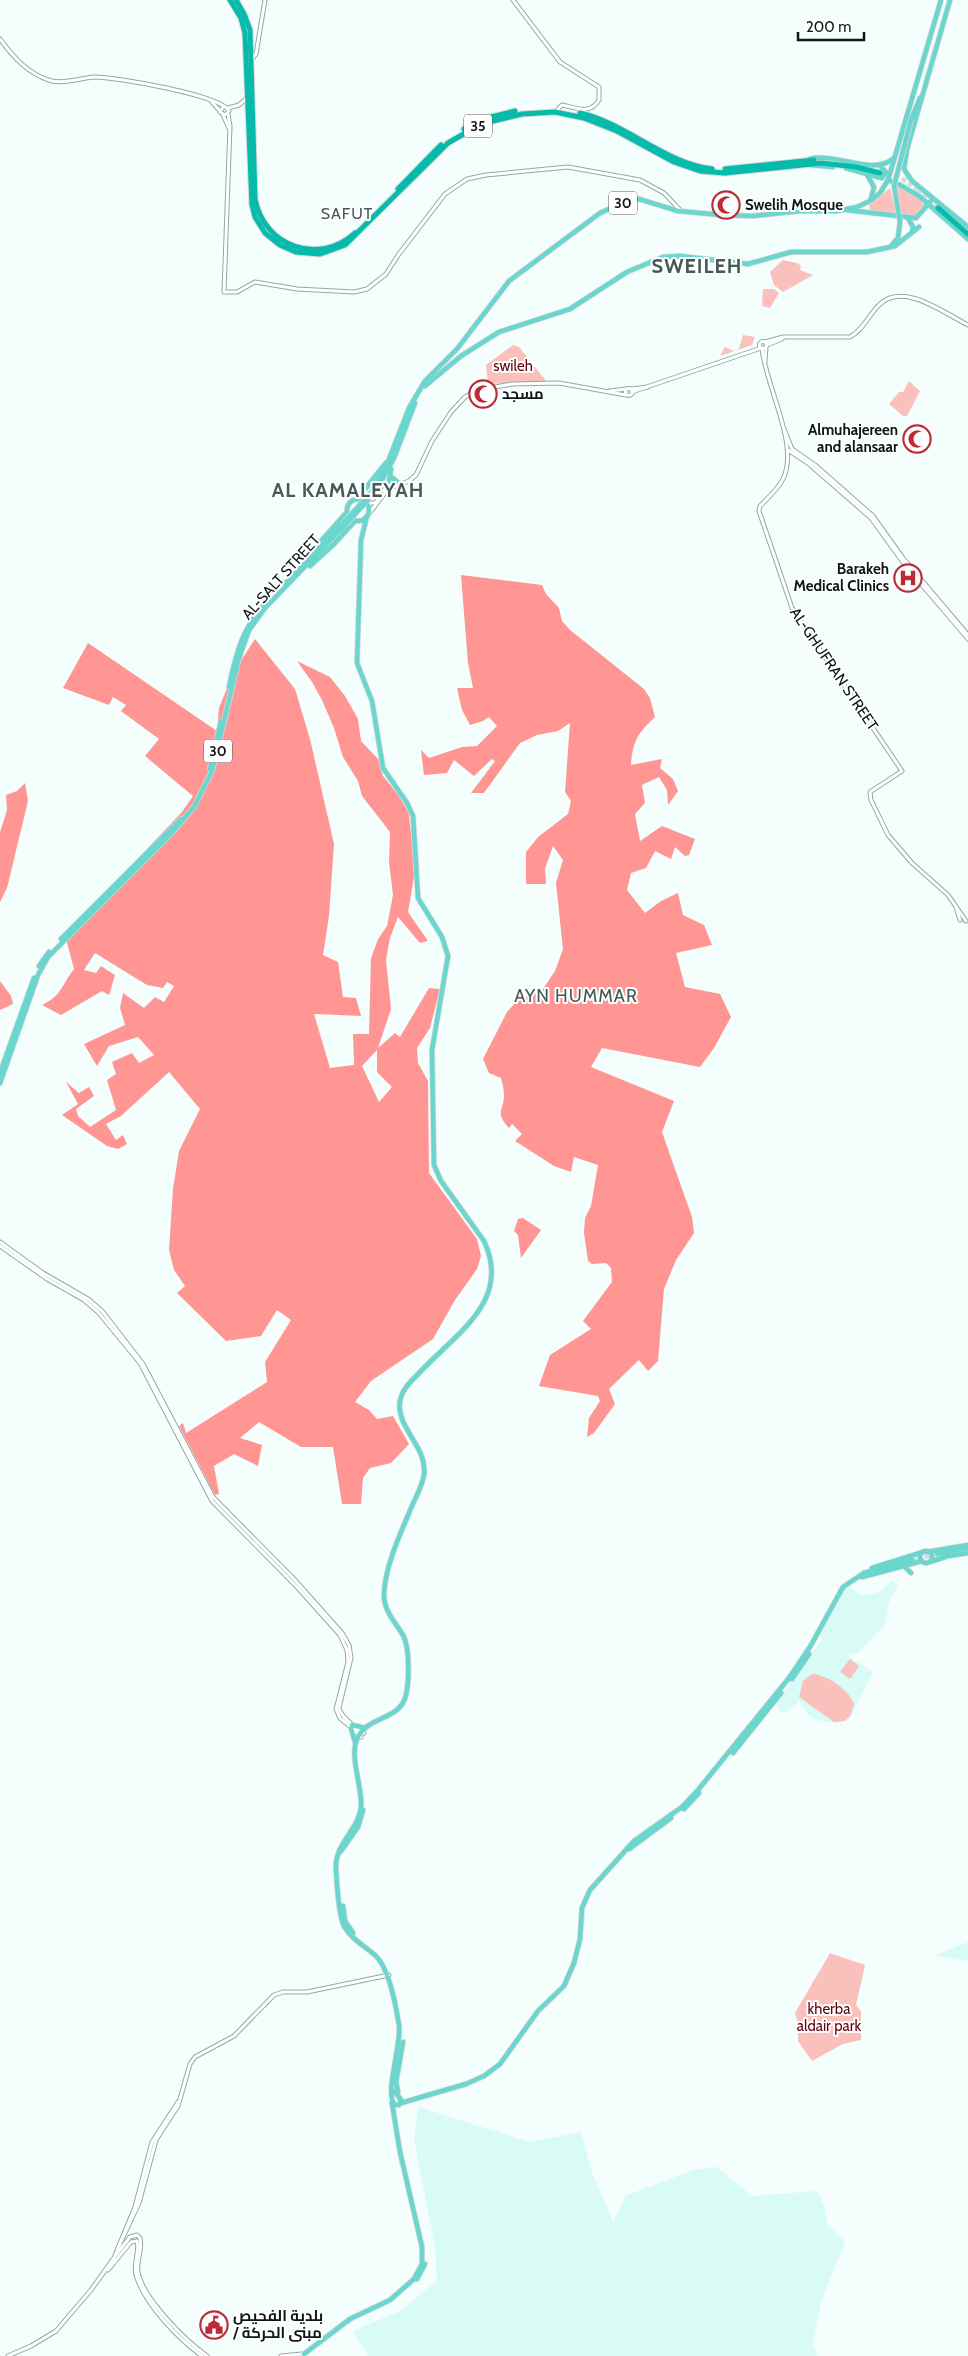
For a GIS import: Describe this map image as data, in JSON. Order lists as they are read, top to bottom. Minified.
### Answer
{"streets":{"highway":["35"],"main road":["30","AL-SALT STREET"],"street":["AL-GHUFRAN STREET"]},"crossings":[["30","AL-SALT STREET"]],"districts":["SAFUT","SWEILEH","AL KAMALEYAH","AYN HUMMAR"],"parks":["swileh","kherba aldair park"],"places":{"mosque":["Swelih Mosque","مسجد","Almuhajereen and alansaar"],"hospital":["Barakeh Medical Clinics"],"public building":["بلدية الفحيص / مبنى الحركة"]},"scale_bar":"200 m"}
